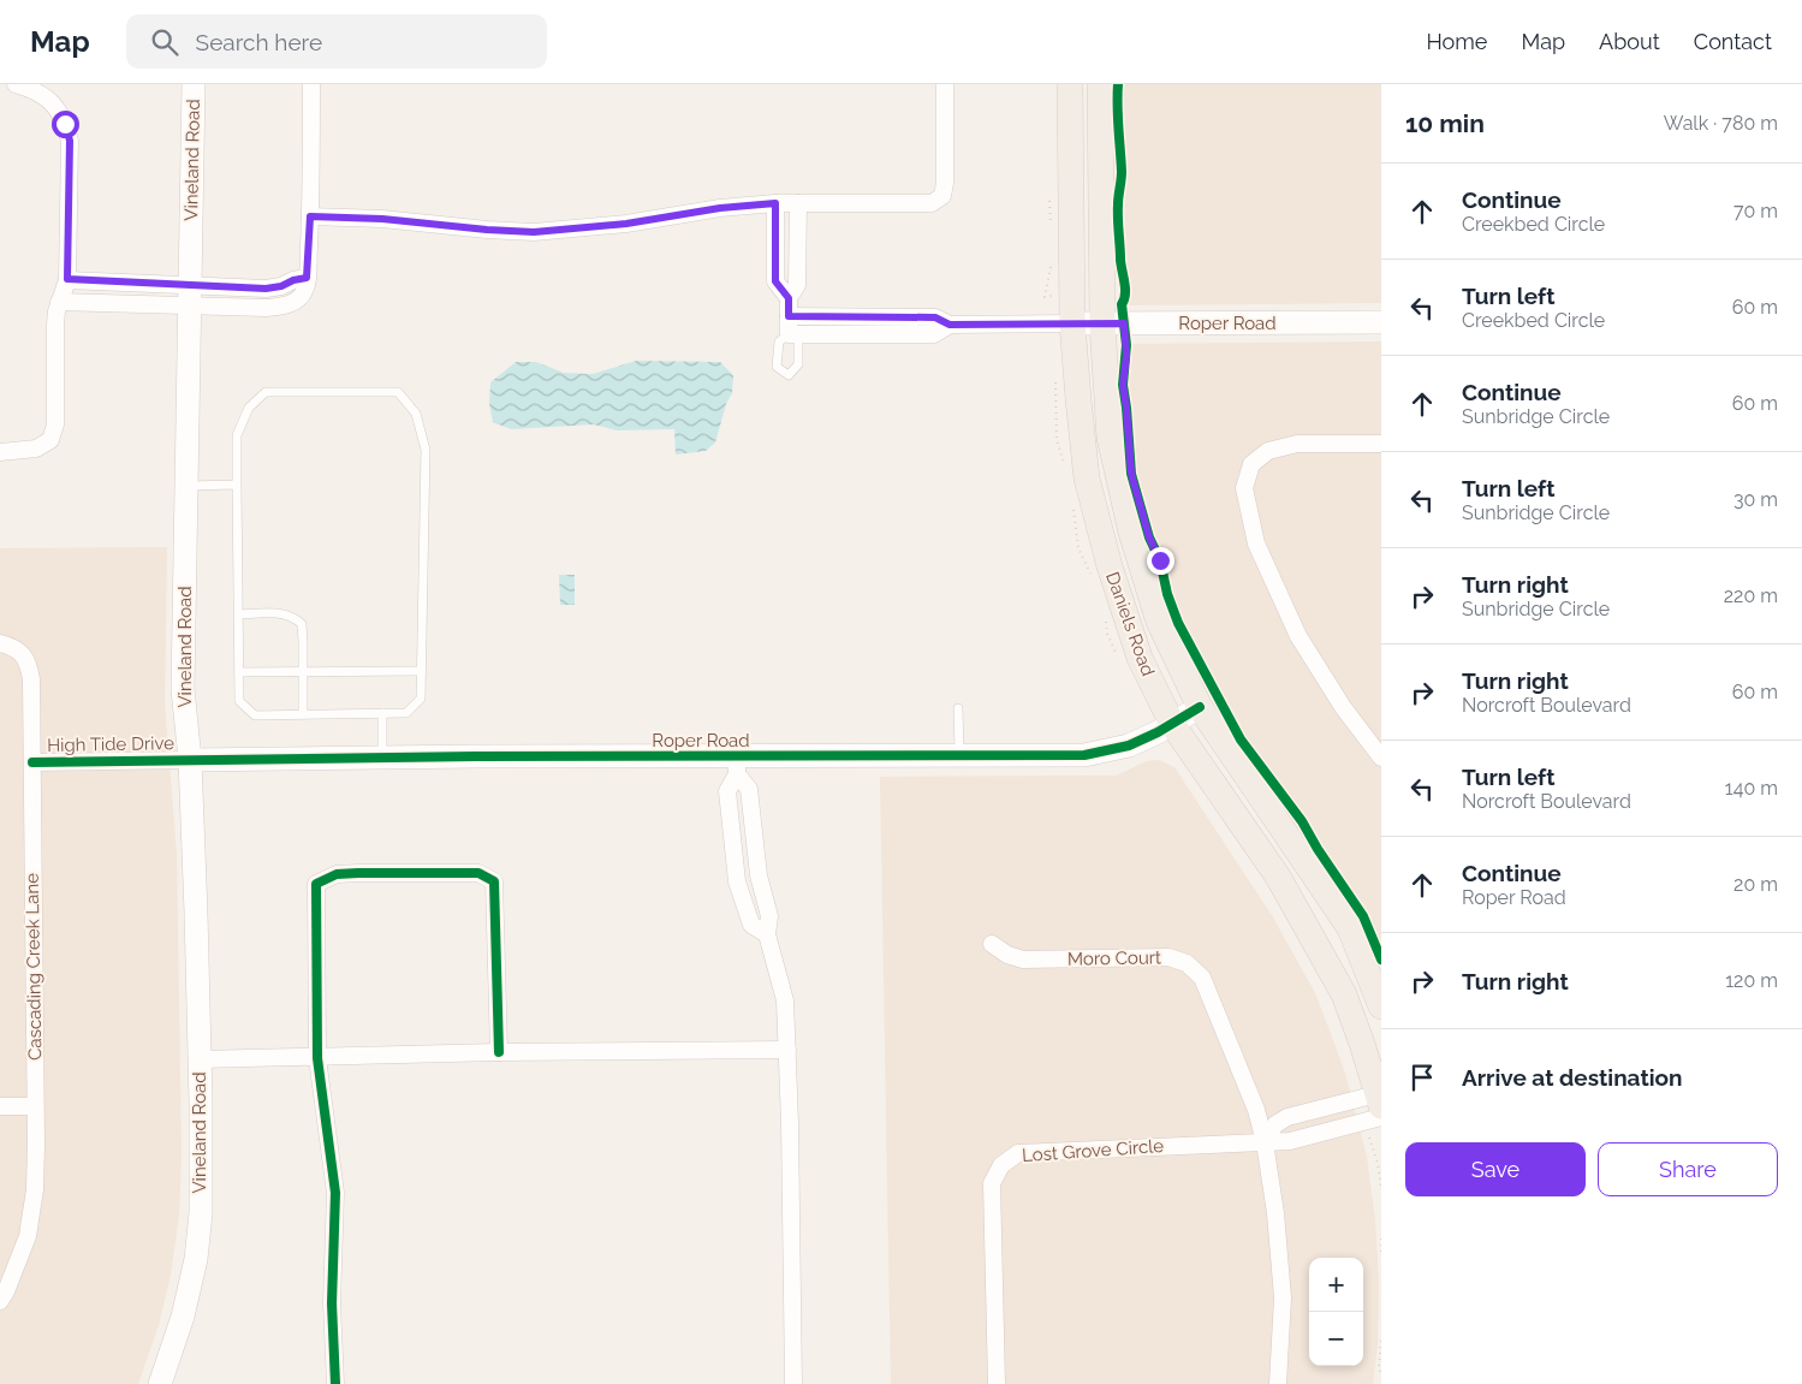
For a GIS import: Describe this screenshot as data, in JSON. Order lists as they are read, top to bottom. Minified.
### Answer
{"streets":{"main road":["Daniels Road"],"street":["Vineland Road","Roper Road","High Tide Drive","Moro Court","Cascading Creek Lane","Lost Grove Circle"]},"crossings":[["Vineland Road","Roper Road"],["Vineland Road","High Tide Drive"],["Roper Road","Daniels Road"],["Roper Road","High Tide Drive"],["Daniels Road","Lost Grove Circle"],["High Tide Drive","Cascading Creek Lane"],["Moro Court","Lost Grove Circle"]],"page":{"header":"Map","search":"Search here","nav":["Home","Map","About","Contact"],"heading":["10 min","Walk · 780 m"],"list":[["Continue","Creekbed Circle","70 m"],["Turn left","Creekbed Circle","60 m"],["Continue","Sunbridge Circle","60 m"],["Turn left","Sunbridge Circle","30 m"],["Turn right","Sunbridge Circle","220 m"],["Turn right","Norcroft Boulevard","60 m"],["Turn left","Norcroft Boulevard","140 m"],["Continue","Roper Road","20 m"],["Turn right","120 m"],"Arrive at destination"],"buttons":["Save","Share"],"map_buttons":["+","−"]}}
